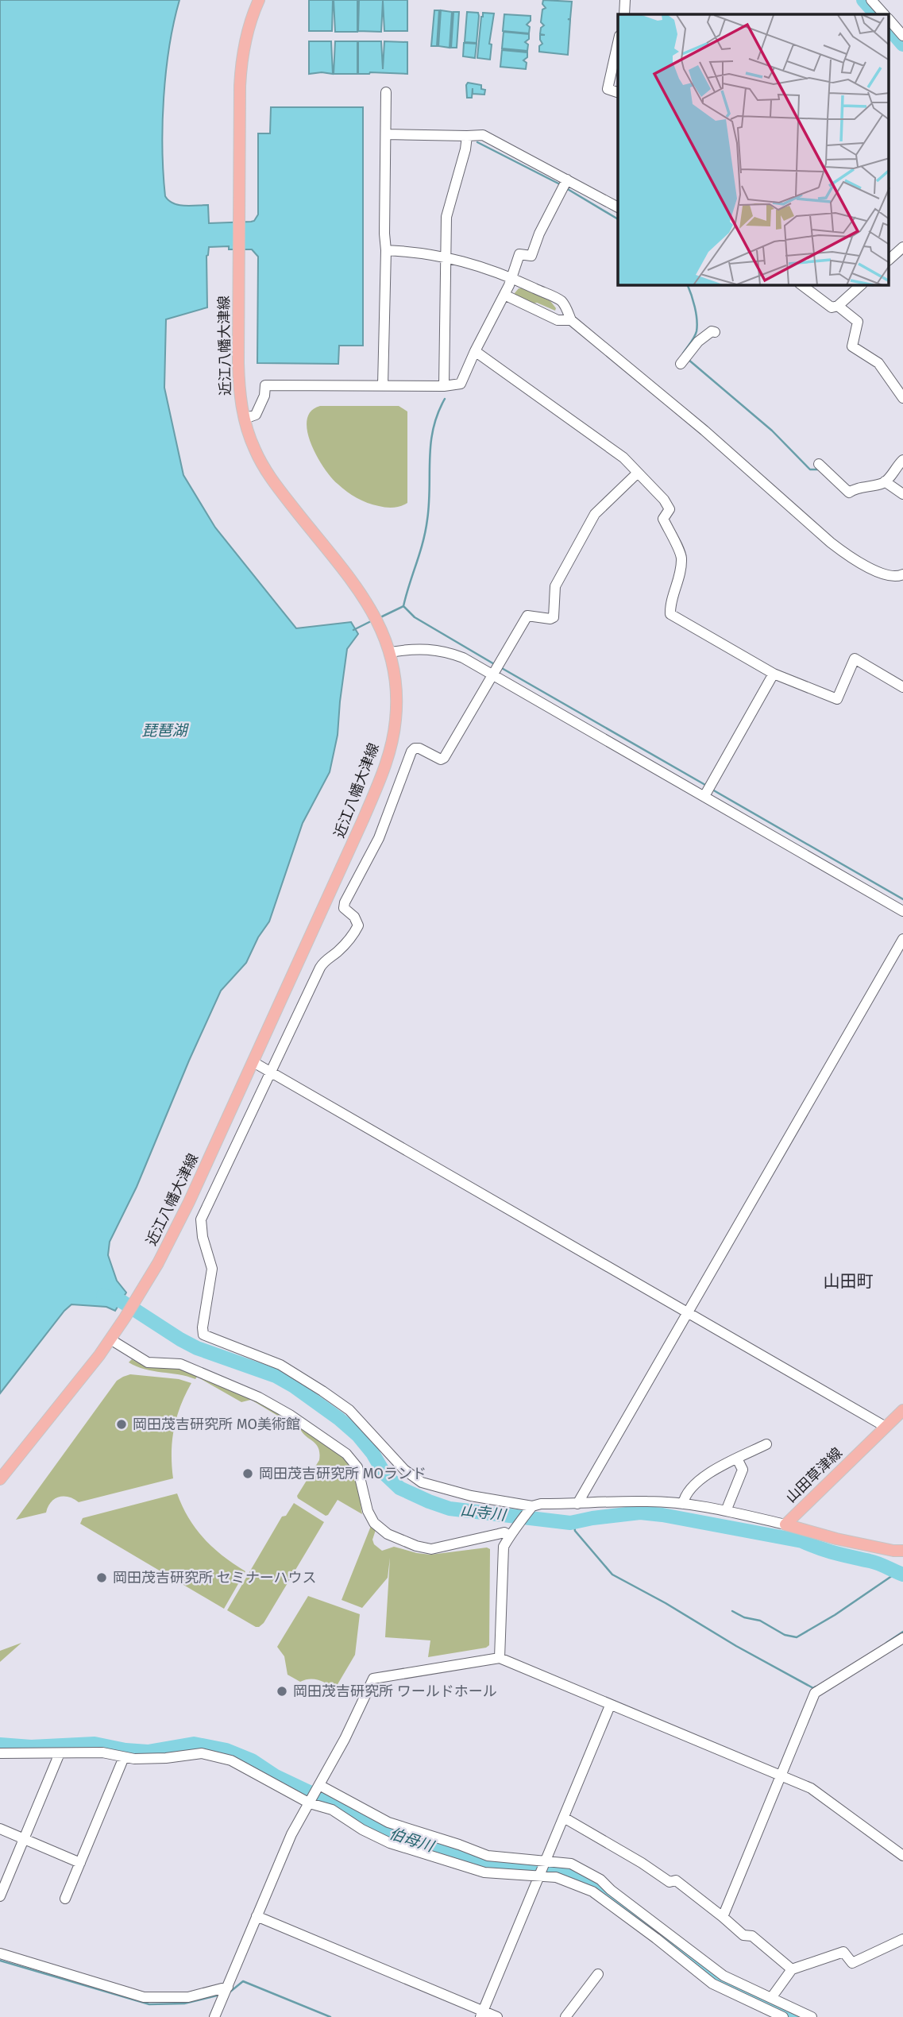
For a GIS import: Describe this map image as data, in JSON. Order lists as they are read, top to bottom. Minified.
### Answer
{"streets":{"main road":["近江八幡大津線","山田草津線"]},"districts":["山田町"],"water":["琵琶湖","山寺川","伯母川"],"places":["岡田茂吉研究所 MO美術館","岡田茂吉研究所 MOランド","岡田茂吉研究所 セミナーハウス","岡田茂吉研究所 ワールドホール"]}
